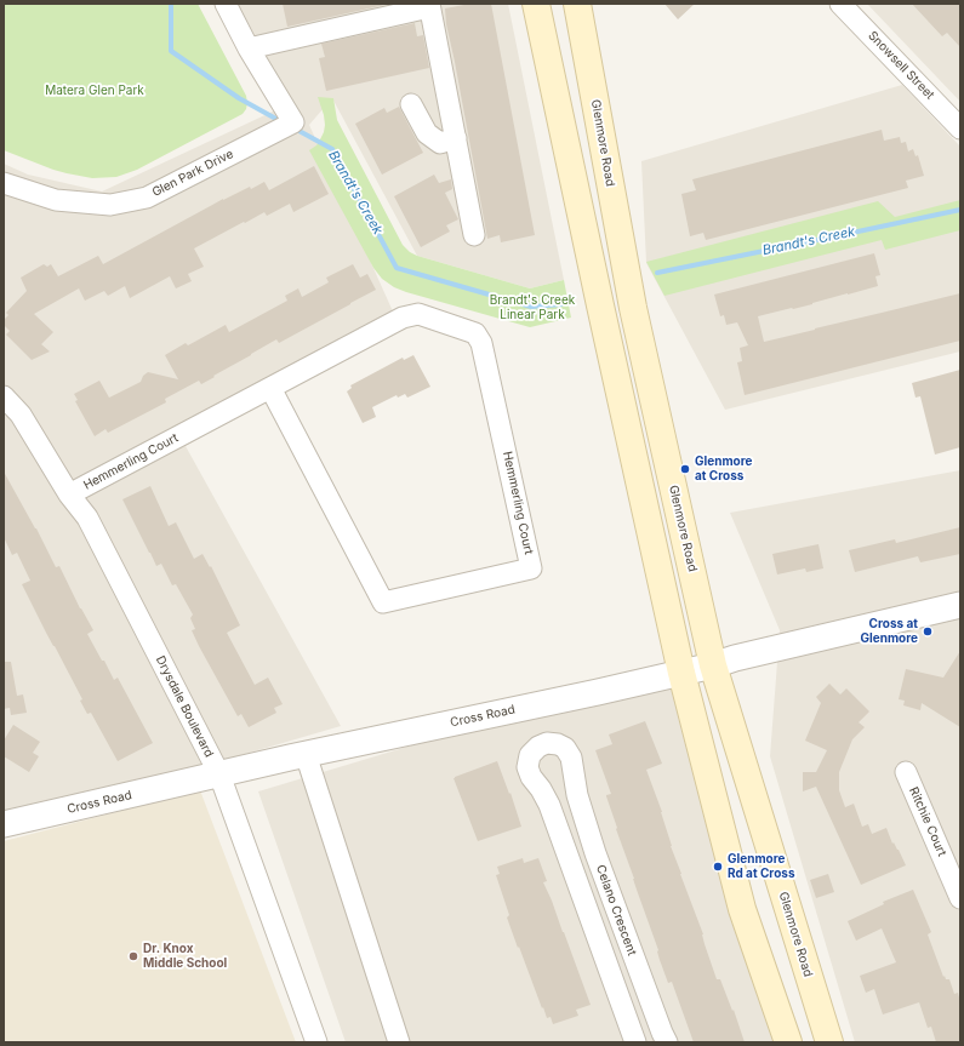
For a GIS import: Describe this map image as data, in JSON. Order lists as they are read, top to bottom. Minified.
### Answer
{"streets":{"main road":["Glenmore Road"],"street":["Snowsell Street","Glen Park Drive","Hemmerling Court","Drysdale Boulevard","Cross Road","Ritchie Court","Celano Crescent"]},"crossings":[["Glenmore Road","Cross Road"],["Hemmerling Court","Drysdale Boulevard"],["Drysdale Boulevard","Cross Road"]],"water":["Brandt's Creek"],"parks":["Matera Glen Park","Brandt's Creek Linear Park"],"places":["Glenmore at Cross","Cross at Glenmore","Glenmore Rd at Cross","Dr. Knox Middle School"]}
